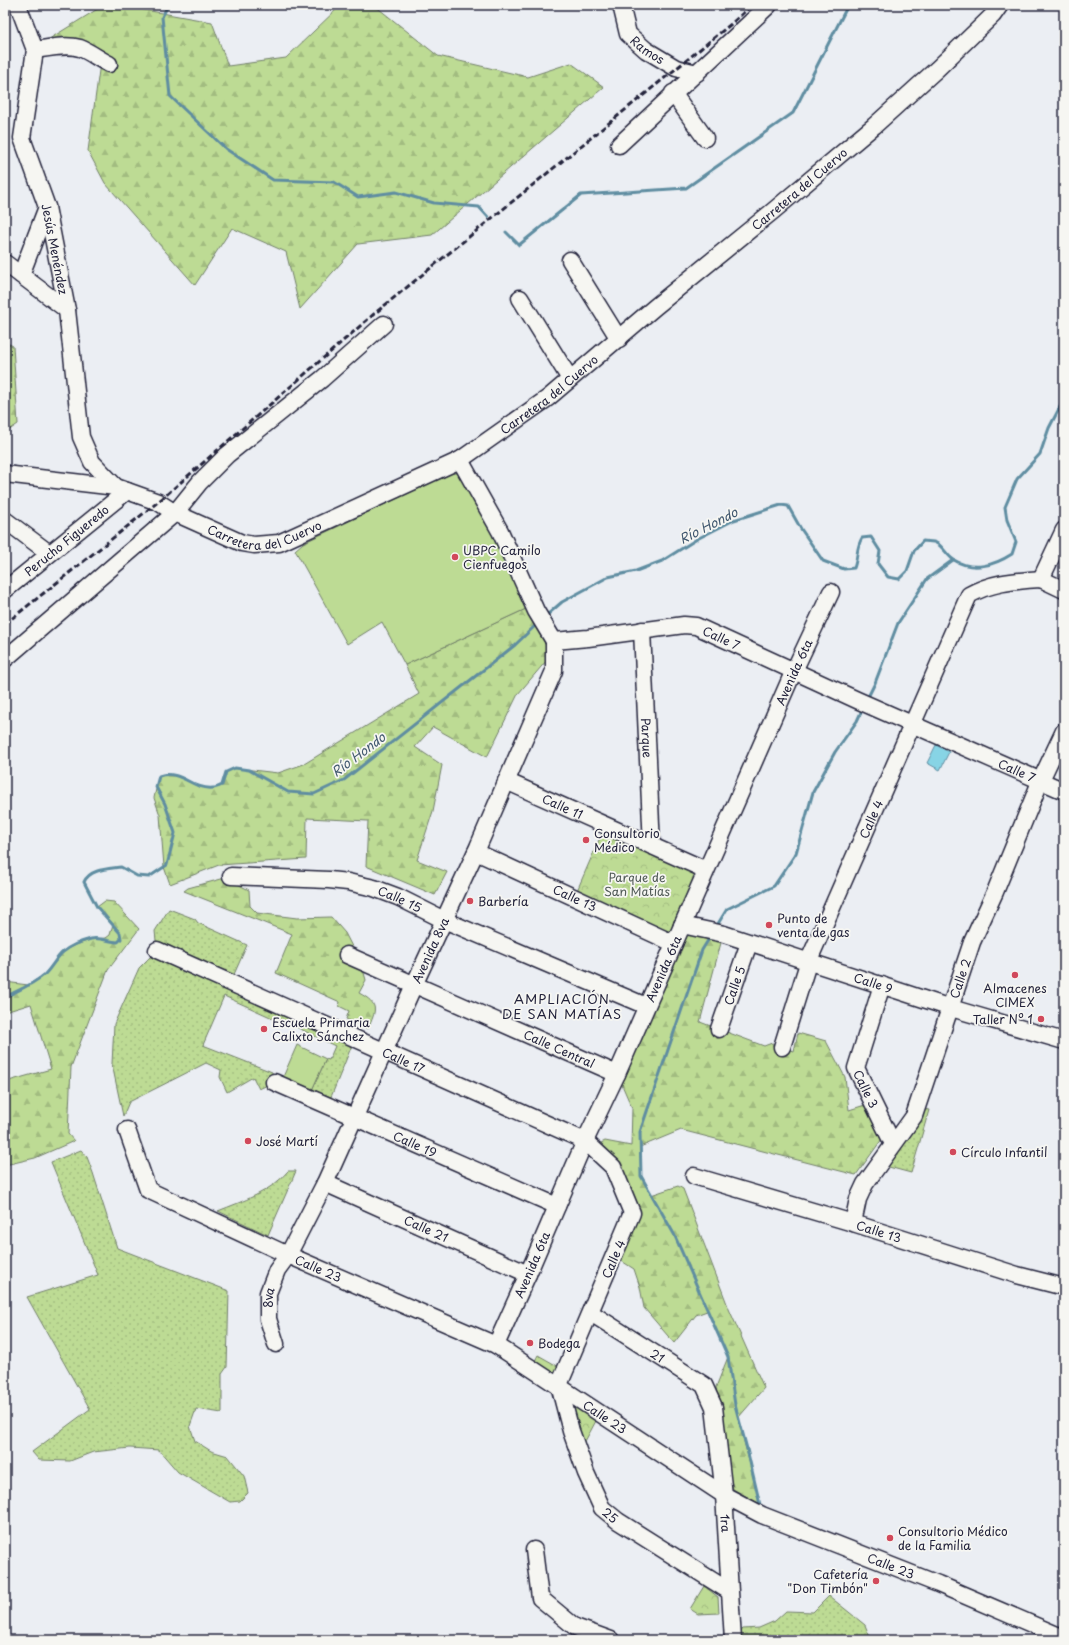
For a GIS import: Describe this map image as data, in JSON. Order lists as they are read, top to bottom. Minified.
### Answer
{"streets":{"street":["Ramos","Carretera del Cuervo","Jesús Menéndez","Perucho Figueredo","Calle 7","Avenida 6ta","Parque","Calle 11","Calle 4","Calle 13","Calle 15","Avenida 8va","Calle 2","Calle 9","Calle 5","Calle Central","Calle 17","Calle 3","Calle 19","Calle 21","Calle 23","8va","21","25","1ra"]},"crossings":[["Carretera del Cuervo","Jesús Menéndez"],["Carretera del Cuervo","Perucho Figueredo"],["Jesús Menéndez","Perucho Figueredo"],["Calle 7","Avenida 6ta"],["Calle 7","Parque"],["Calle 7","Calle 4"],["Calle 7","Avenida 8va"],["Calle 7","Calle 2"],["Avenida 6ta","Calle 11"],["Avenida 6ta","Calle 4"],["Avenida 6ta","Calle 13"],["Avenida 6ta","Calle 15"],["Avenida 6ta","Calle 9"],["Avenida 6ta","Calle Central"],["Avenida 6ta","Calle 17"],["Avenida 6ta","Calle 19"],["Avenida 6ta","Calle 21"],["Avenida 6ta","Calle 23"],["Parque","Calle 11"],["Calle 11","Avenida 8va"],["Calle 4","Calle 9"],["Calle 4","Calle 17"],["Calle 4","Calle 23"],["Calle 4","21"],["Calle 4","25"],["Calle 13","Avenida 8va"],["Calle 13","Calle 2"],["Calle 15","Avenida 8va"],["Avenida 8va","Calle Central"],["Avenida 8va","Calle 17"],["Avenida 8va","Calle 19"],["Avenida 8va","Calle 21"],["Avenida 8va","Calle 23"],["Avenida 8va","8va"],["Calle 2","Calle 9"],["Calle 2","Calle 3"],["Calle 9","Calle 5"],["Calle 9","Calle 3"],["Calle 23","8va"],["Calle 23","25"],["Calle 23","1ra"],["21","1ra"],["25","1ra"]],"districts":["AMPLIACIÓN DE SAN MATÍAS"],"water":["Río Hondo"],"parks":["Parque de San Matías"],"places":["UBPC Camilo Cienfuegos","Consultorio Médico","Barbería","Punto de venta de gas","Almacenes CIMEX","Taller Nº 1","Escuela Primaria Calixto Sánchez","José Martí","Círculo Infantil","Bodega","Consultorio Médico de la Familia","Cafetería \"Don Timbón\""]}
